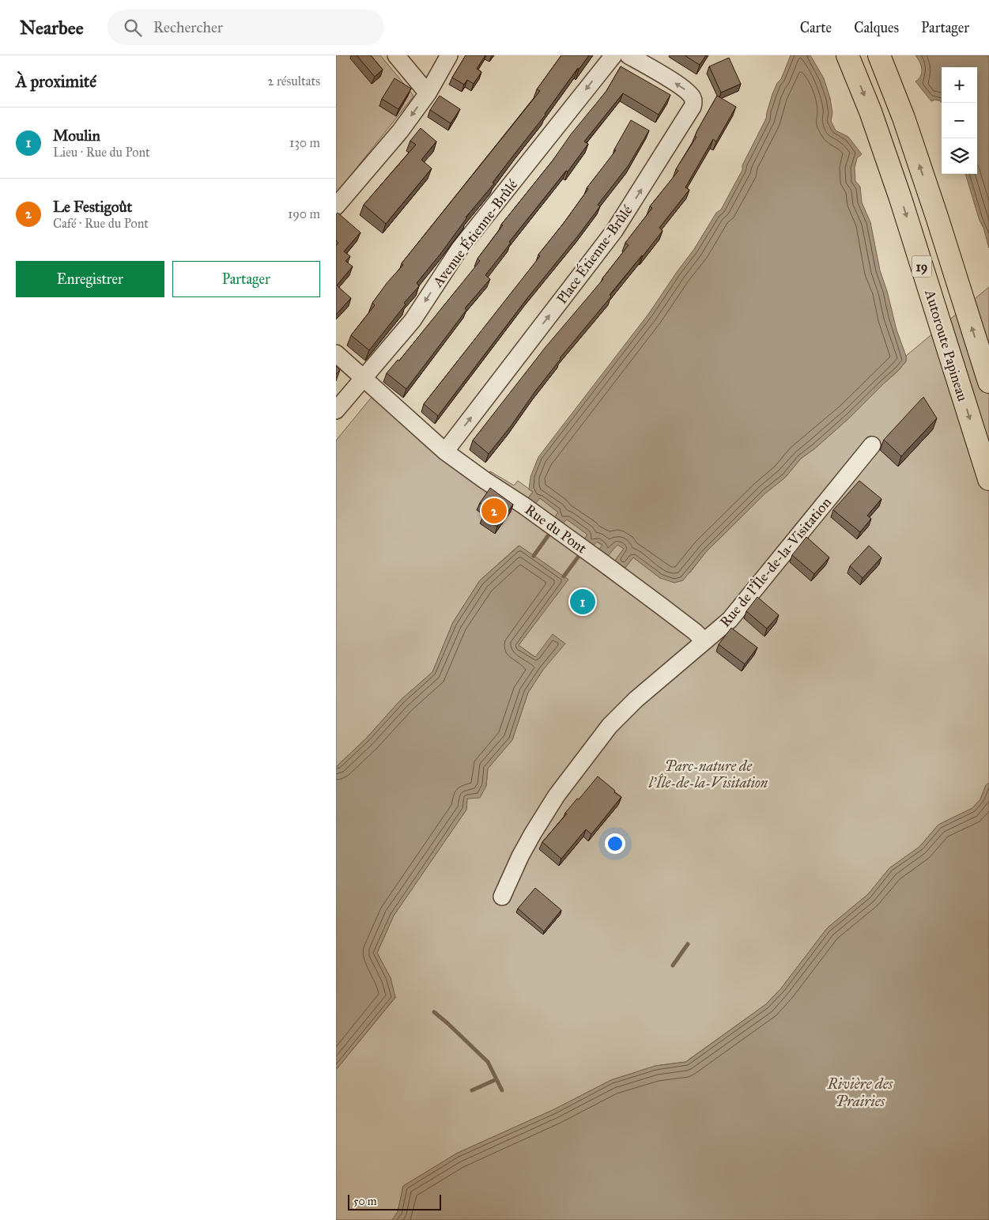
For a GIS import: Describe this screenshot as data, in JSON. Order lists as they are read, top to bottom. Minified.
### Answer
{"streets":{"highway":["19","Autoroute Papineau"],"street":["Avenue Étienne-Brûlé","Place Étienne-Brûlé","Rue du Pont","Rue de l'Île-de-la-Visitation"]},"crossings":[["Avenue Étienne-Brûlé","Rue du Pont"],["Place Étienne-Brûlé","Rue du Pont"],["Rue du Pont","Rue de l'Île-de-la-Visitation"]],"one_way":["Place Étienne-Brûlé"],"water":["Rivière des Prairies"],"parks":["Parc-nature de l'Île-de-la-Visitation"],"scale_bar":"50 m","page":{"header":"Nearbee","search":"Rechercher","nav":["Carte","Calques","Partager"],"heading":["À proximité","2 résultats"],"map_buttons":["+","−"],"list":[{"mark":"1","name":"Moulin","note":"Lieu · Rue du Pont","value":"130 m"},{"mark":"2","name":"Le Festigoût","note":"Café · Rue du Pont","value":"190 m"}],"buttons":["Enregistrer","Partager"],"pins":["2","1"],"scale":"50 m"}}
